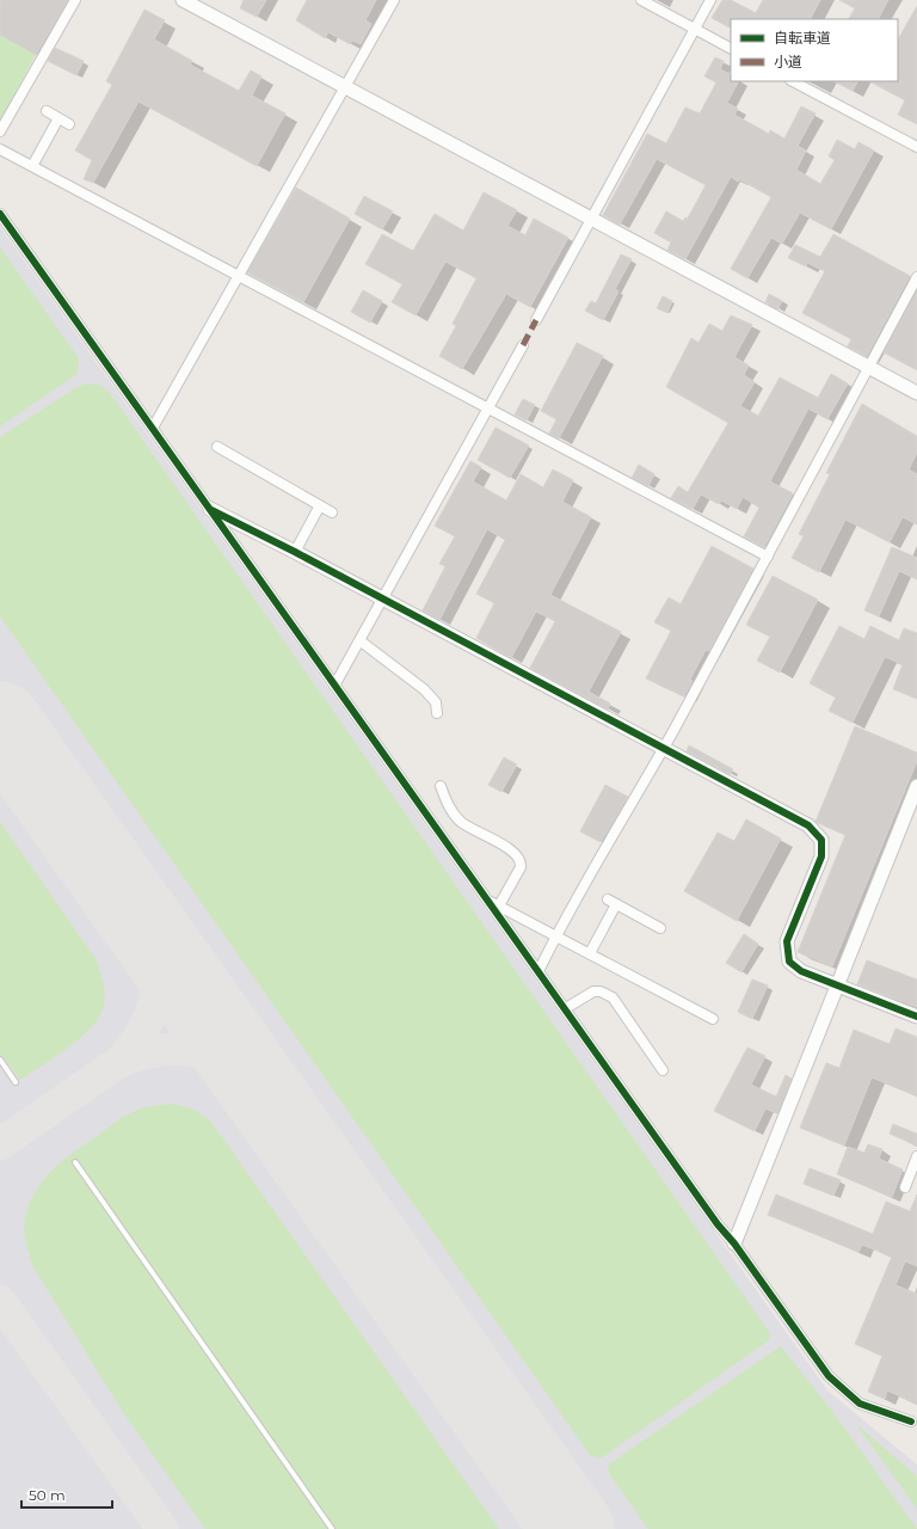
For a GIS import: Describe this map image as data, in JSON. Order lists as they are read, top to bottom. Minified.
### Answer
{"legend":["自転車道","小道"],"scale_bar":"50 m"}
